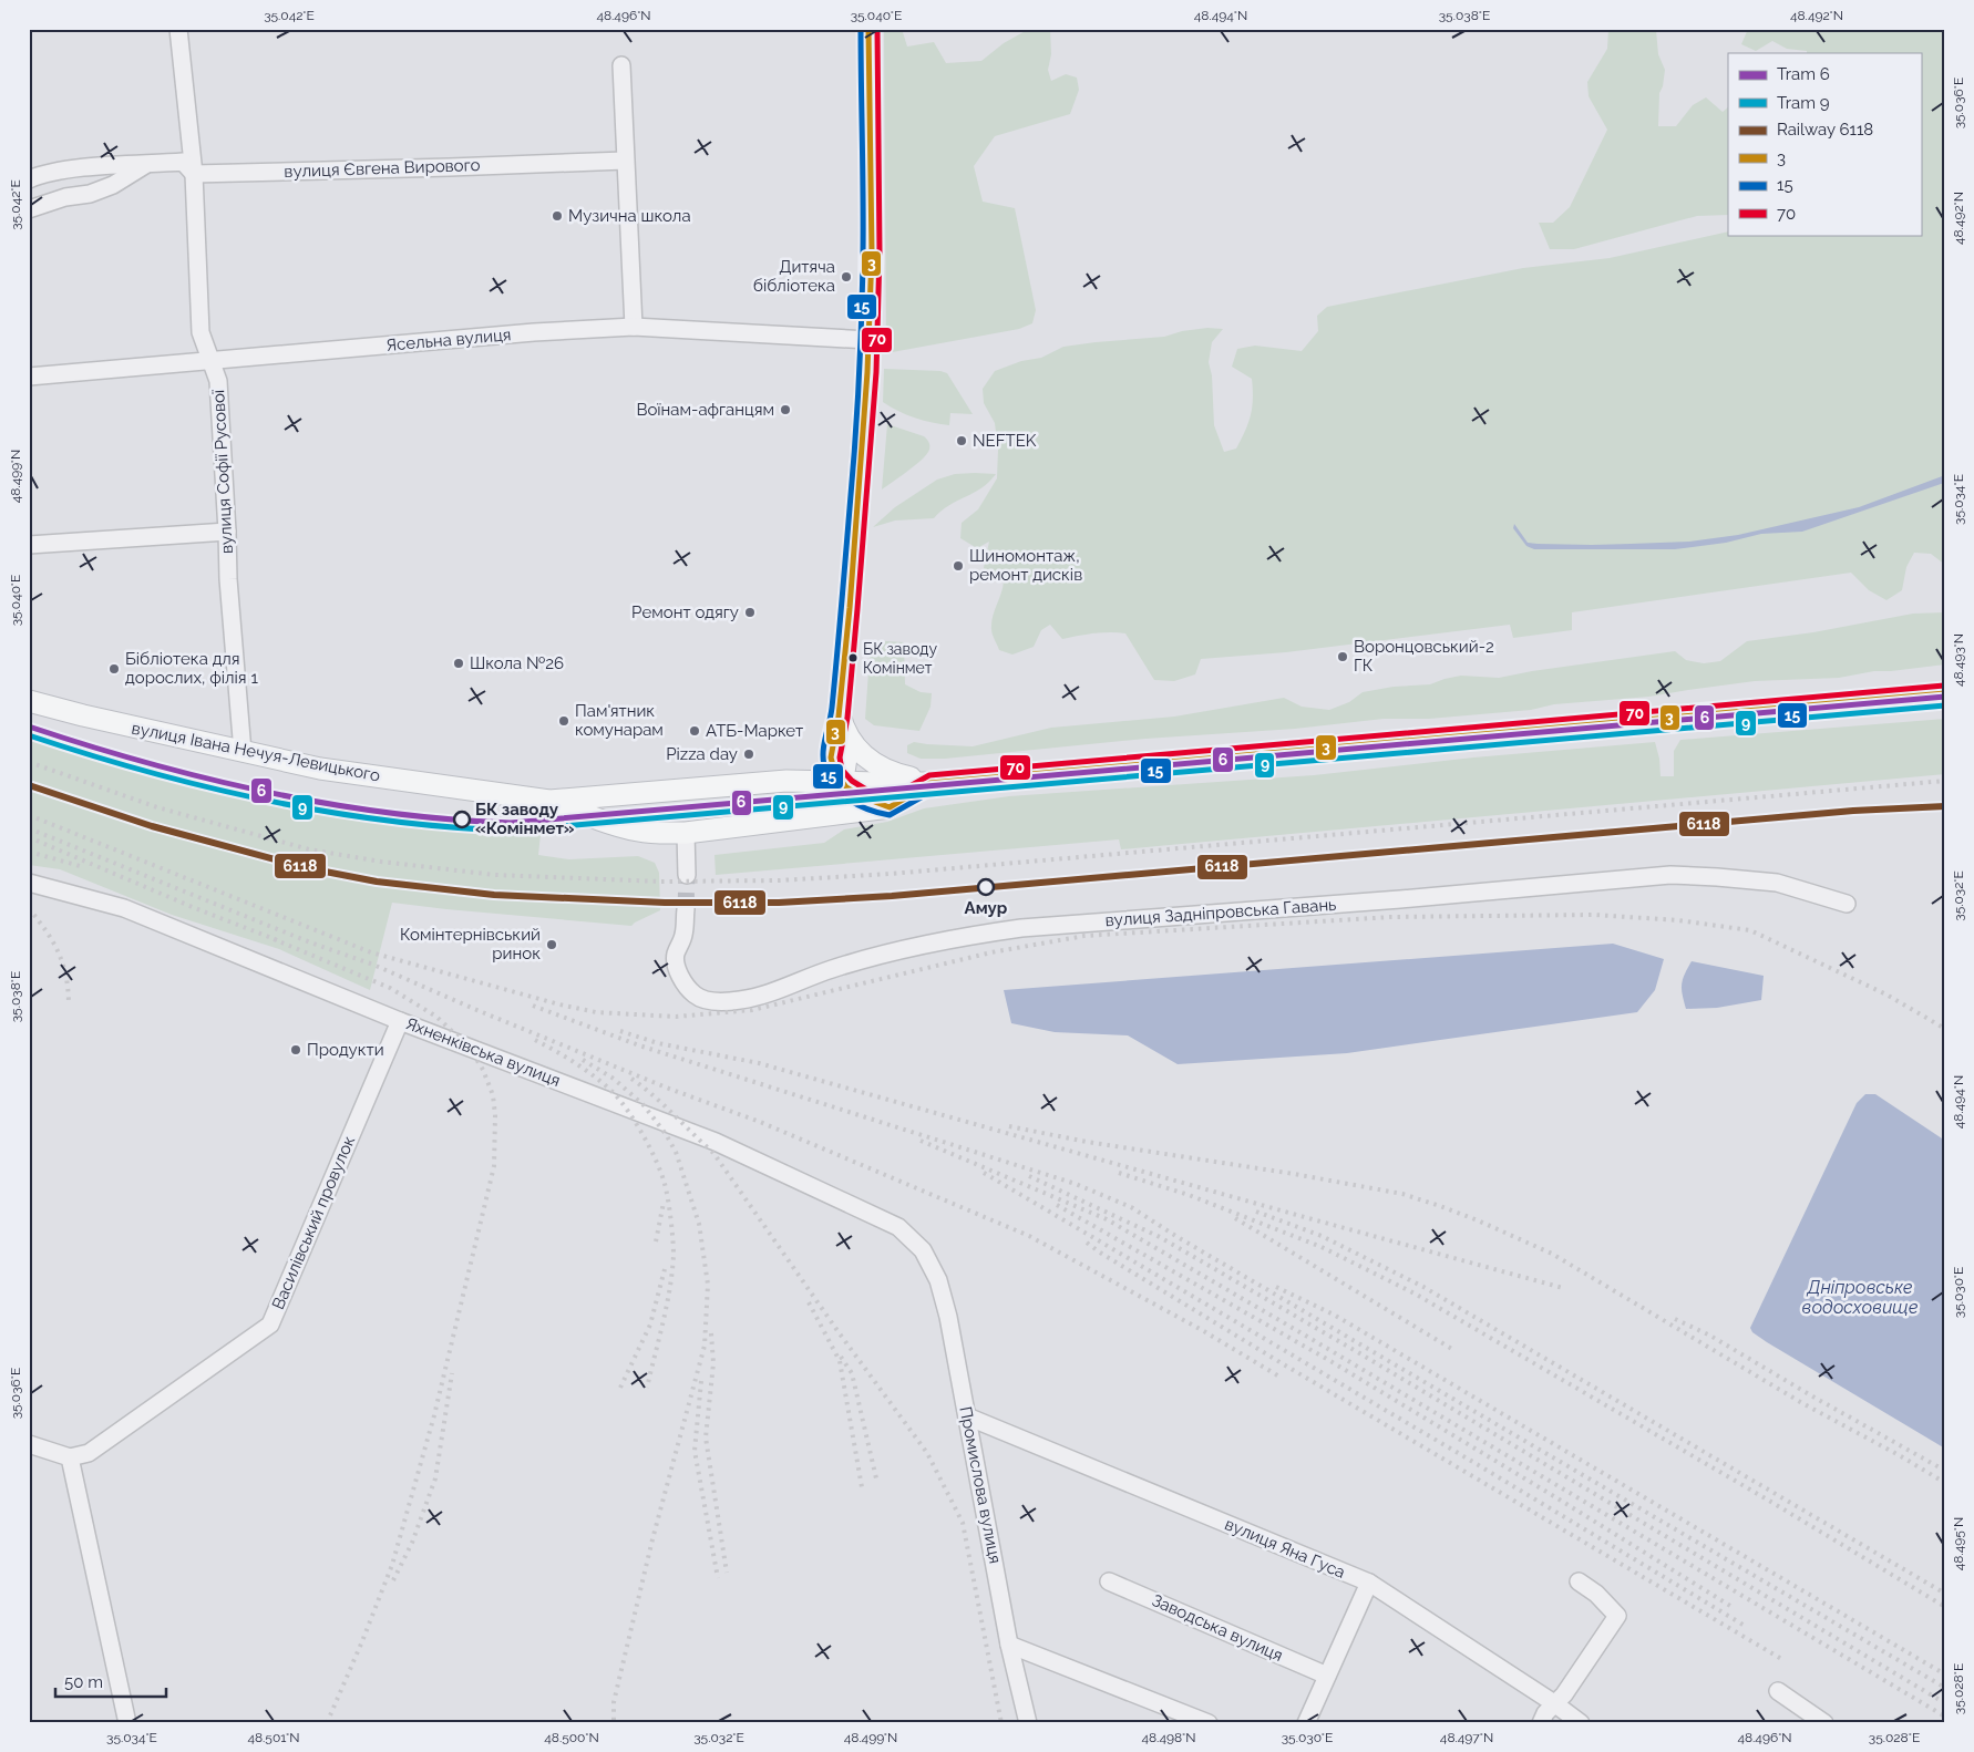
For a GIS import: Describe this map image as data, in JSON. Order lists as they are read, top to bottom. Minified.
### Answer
{"streets":{"main road":["вулиця Івана Нечуя-Левицького"],"street":["вулиця Євгена Вирового","Ясельна вулиця","вулиця Софії Русової","вулиця Задніпровська Гавань","Яхненківська вулиця","Василівський провулок","Промислова вулиця","вулиця Яна Гуса","Заводська вулиця"]},"crossings":[["вулиця Євгена Вирового","вулиця Софії Русової"],["Ясельна вулиця","вулиця Софії Русової"],["вулиця Софії Русової","вулиця Івана Нечуя-Левицького"],["Яхненківська вулиця","Василівський провулок"],["Яхненківська вулиця","Промислова вулиця"],["Промислова вулиця","вулиця Яна Гуса"]],"water":["Дніпровське водосховище"],"places":["Музична школа","Дитяча бібліотека","Воїнам-афганцям","NEFTEK","Шиномонтаж, ремонт дисків","Ремонт одягу","Воронцовський-2 ГК","БК заводу Комінмет","Школа №26","Бiблiотека для дорослих, фiлiя 1","Пам'ятник комунарам","АТБ-Маркет","Pizza day","БК заводу «Комінмет»","Амур","Комінтернівський ринок","Продукти"],"lines":["transit line 3","transit line 15","transit line 70","tram line 6","tram line 9","rail line 6118"],"legend":["Tram 6","Tram 9","Railway 6118","3","15","70"],"scale_bar":"50 m","coordinates":["35.042°E","48.496°N","35.040°E","48.494°N","35.038°E","48.492°N","35.036°E","48.499°N","35.034°E","48.493°N","35.032°E","35.030°E","48.495°N","35.028°E","48.501°N","48.500°N","48.498°N","48.497°N"]}
